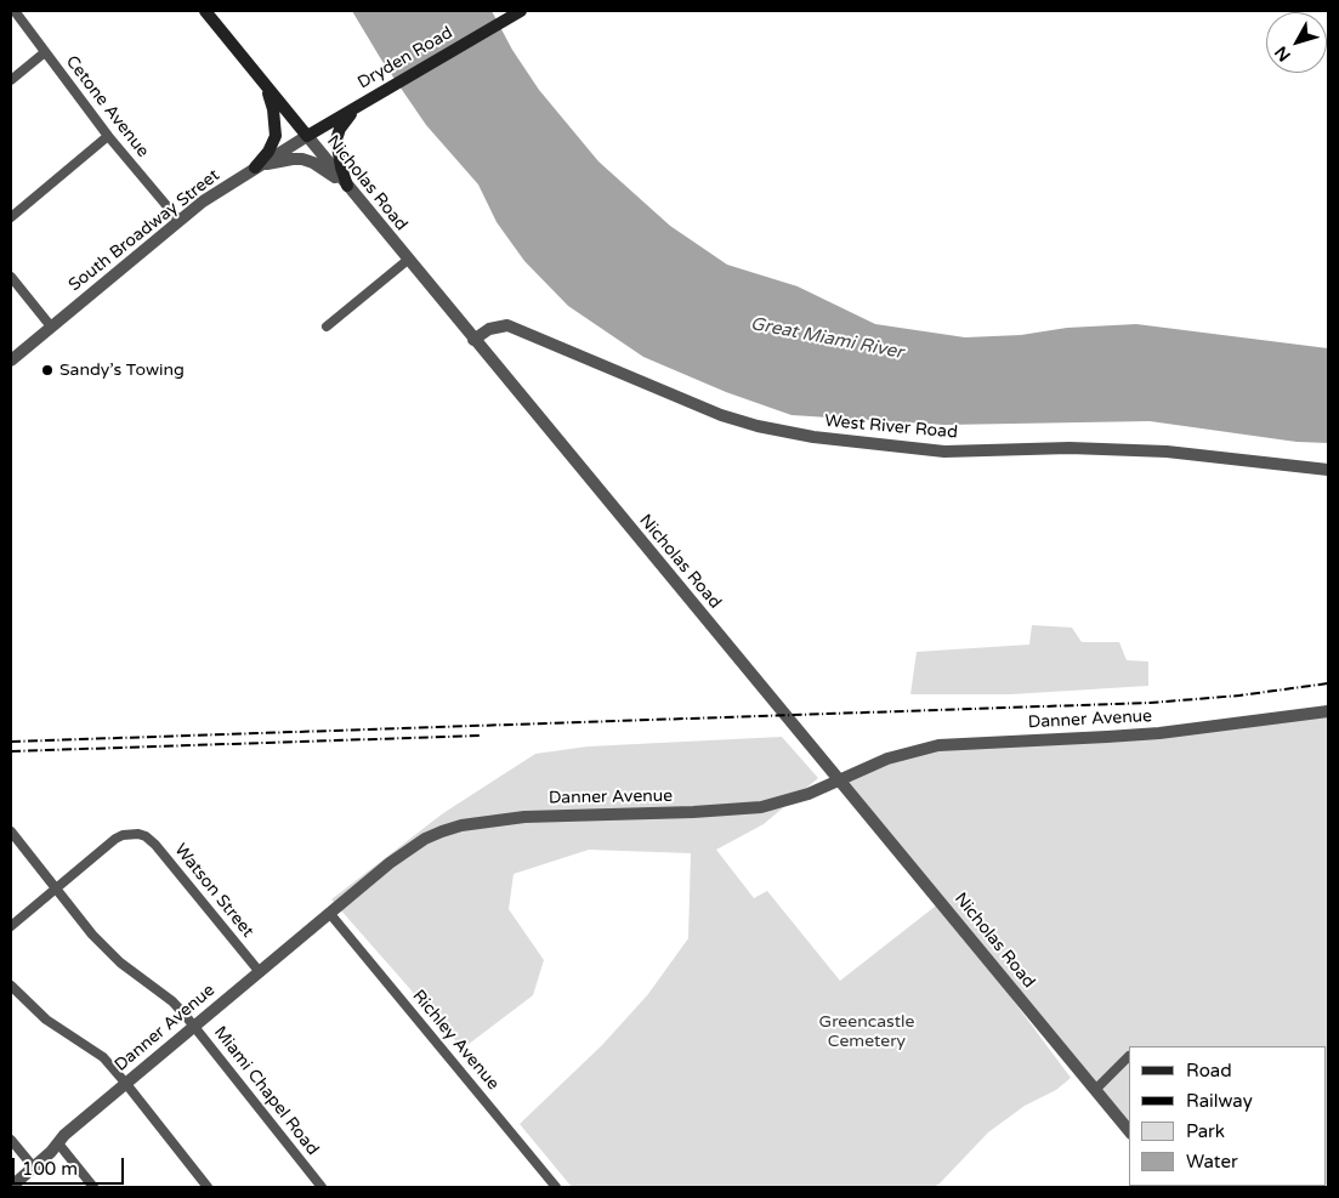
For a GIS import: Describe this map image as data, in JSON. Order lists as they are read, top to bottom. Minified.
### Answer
{"streets":{"main road":["Dryden Road","Nicholas Road"],"street":["Cetone Avenue","South Broadway Street","West River Road","Danner Avenue","Watson Street","Richley Avenue","Miami Chapel Road"]},"crossings":[["Dryden Road","Nicholas Road"],["Dryden Road","South Broadway Street"],["Cetone Avenue","South Broadway Street"],["Nicholas Road","South Broadway Street"],["Nicholas Road","West River Road"],["Nicholas Road","Danner Avenue"],["Danner Avenue","Watson Street"],["Danner Avenue","Richley Avenue"],["Danner Avenue","Miami Chapel Road"],["Watson Street","Miami Chapel Road"]],"water":["Great Miami River"],"parks":["Greencastle Cemetery"],"places":["Sandy’s Towing"],"legend":["Road","Railway","Park","Water"],"scale_bar":"100 m","north":"bottom left"}
